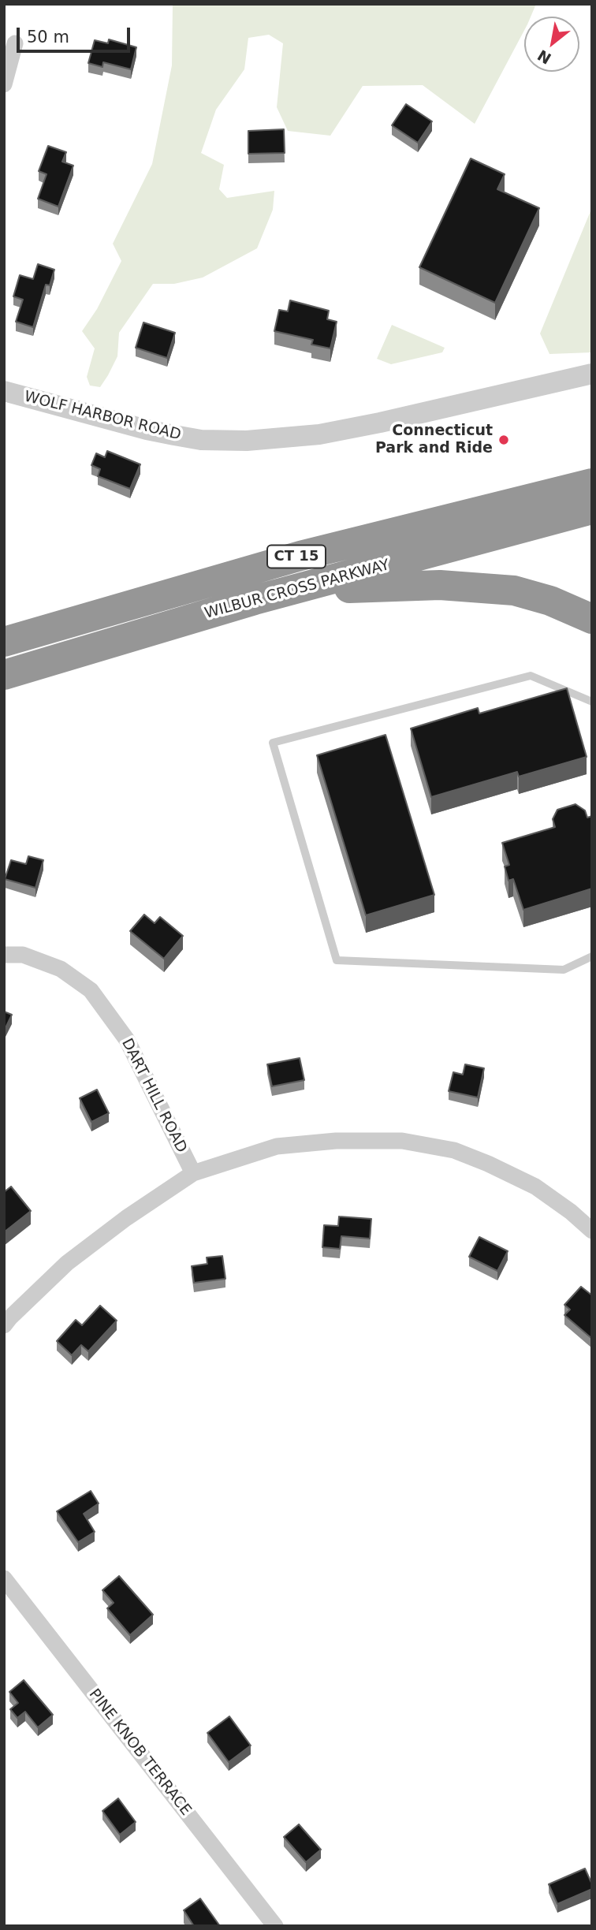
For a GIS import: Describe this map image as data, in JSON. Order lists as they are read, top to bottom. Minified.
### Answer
{"streets":{"highway":["CT 15","WILBUR CROSS PARKWAY"],"street":["WOLF HARBOR ROAD","DART HILL ROAD","PINE KNOB TERRACE"]},"places":["Connecticut Park and Ride"],"scale_bar":"50 m","north":"bottom left"}
